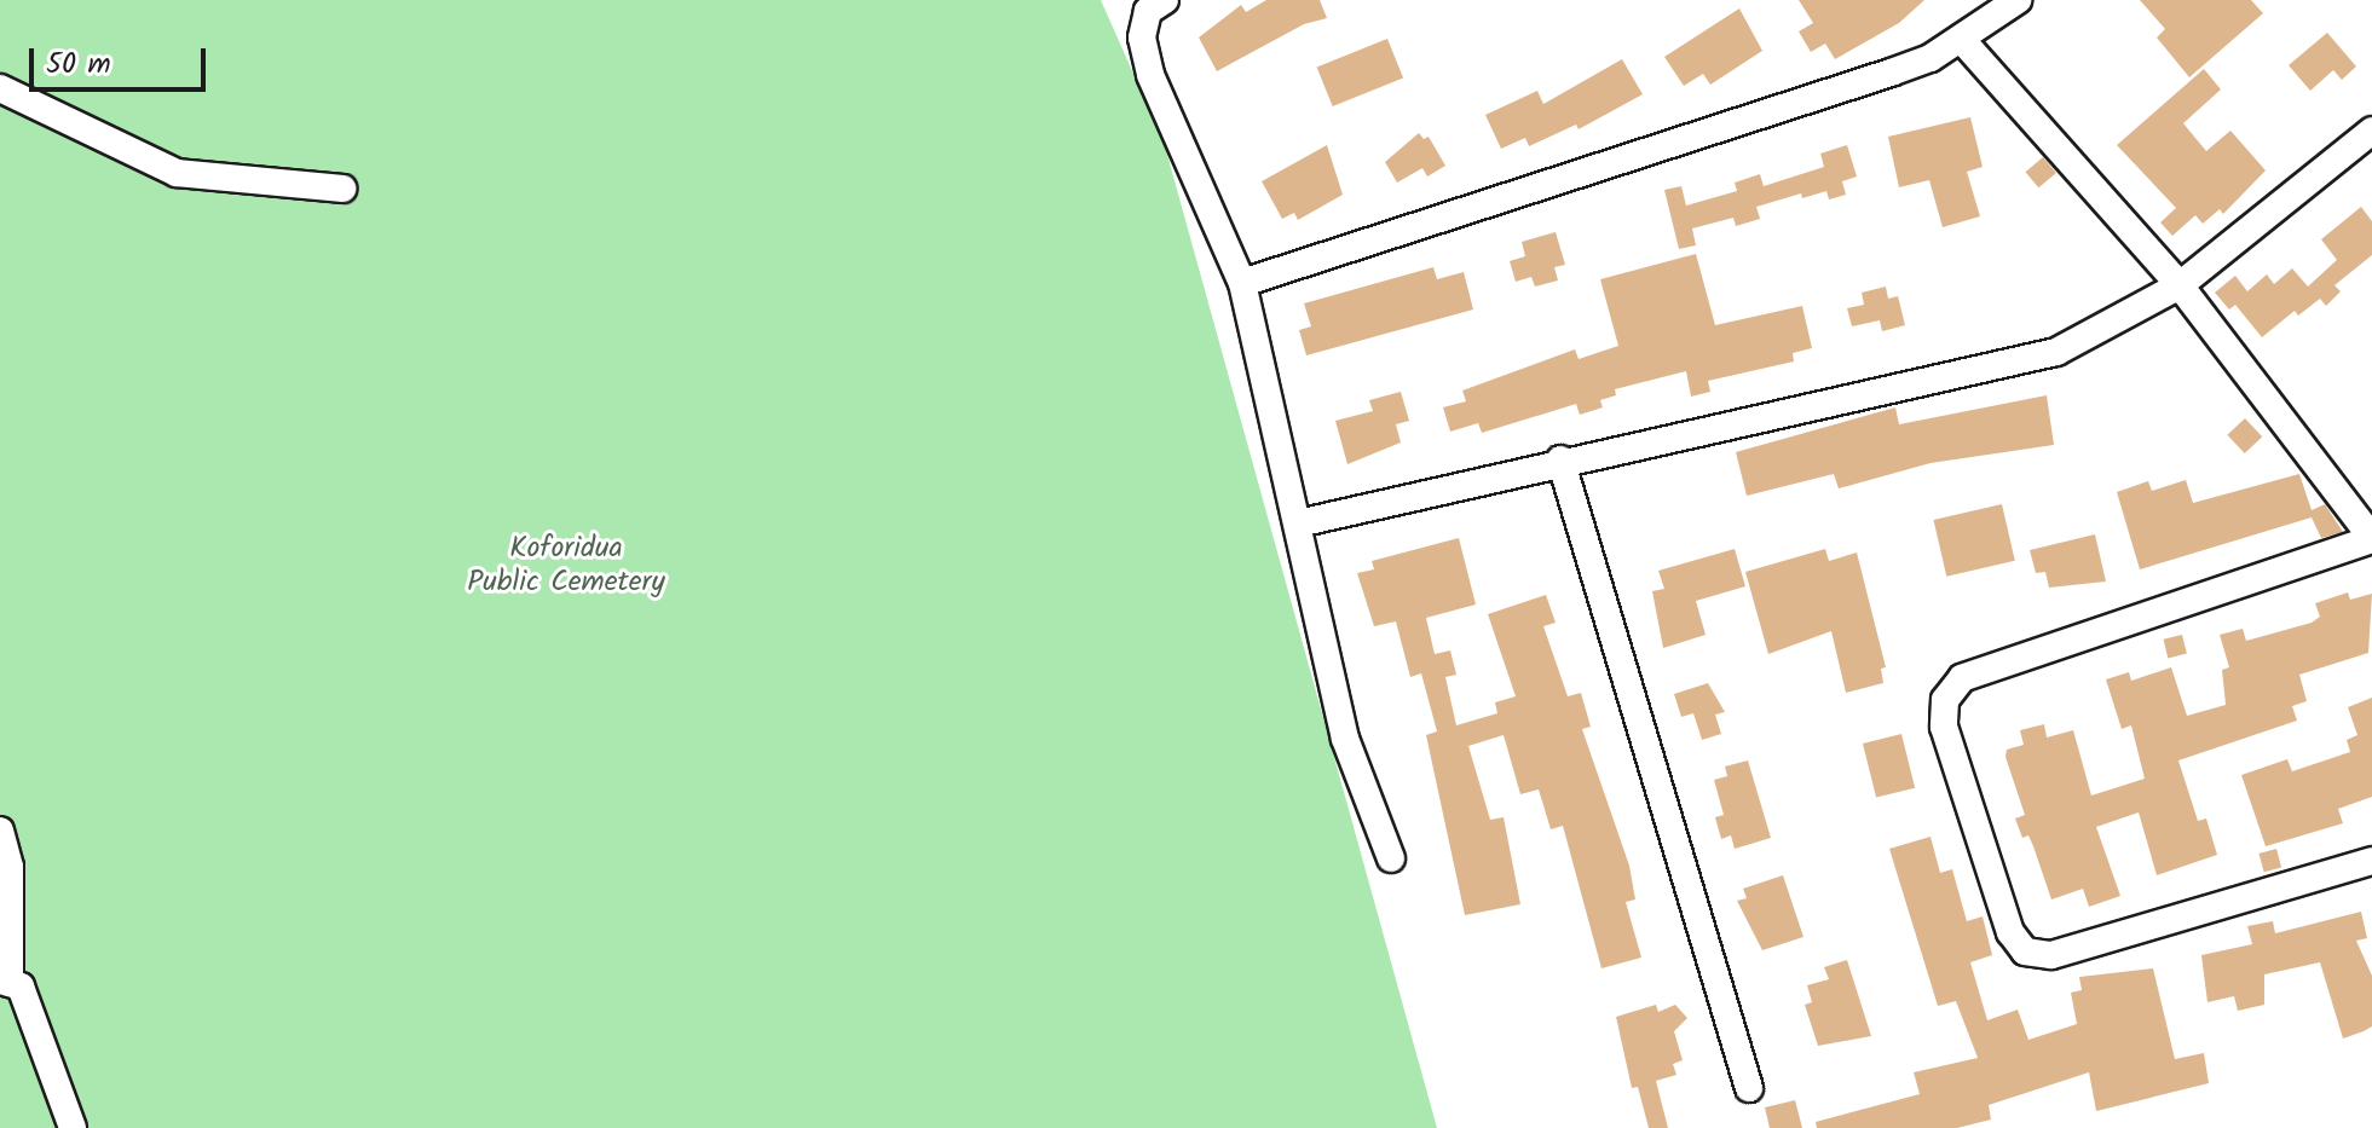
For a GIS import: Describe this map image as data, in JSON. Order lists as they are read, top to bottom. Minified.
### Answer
{"parks":["Koforidua Public Cemetery"],"scale_bar":"50 m"}
